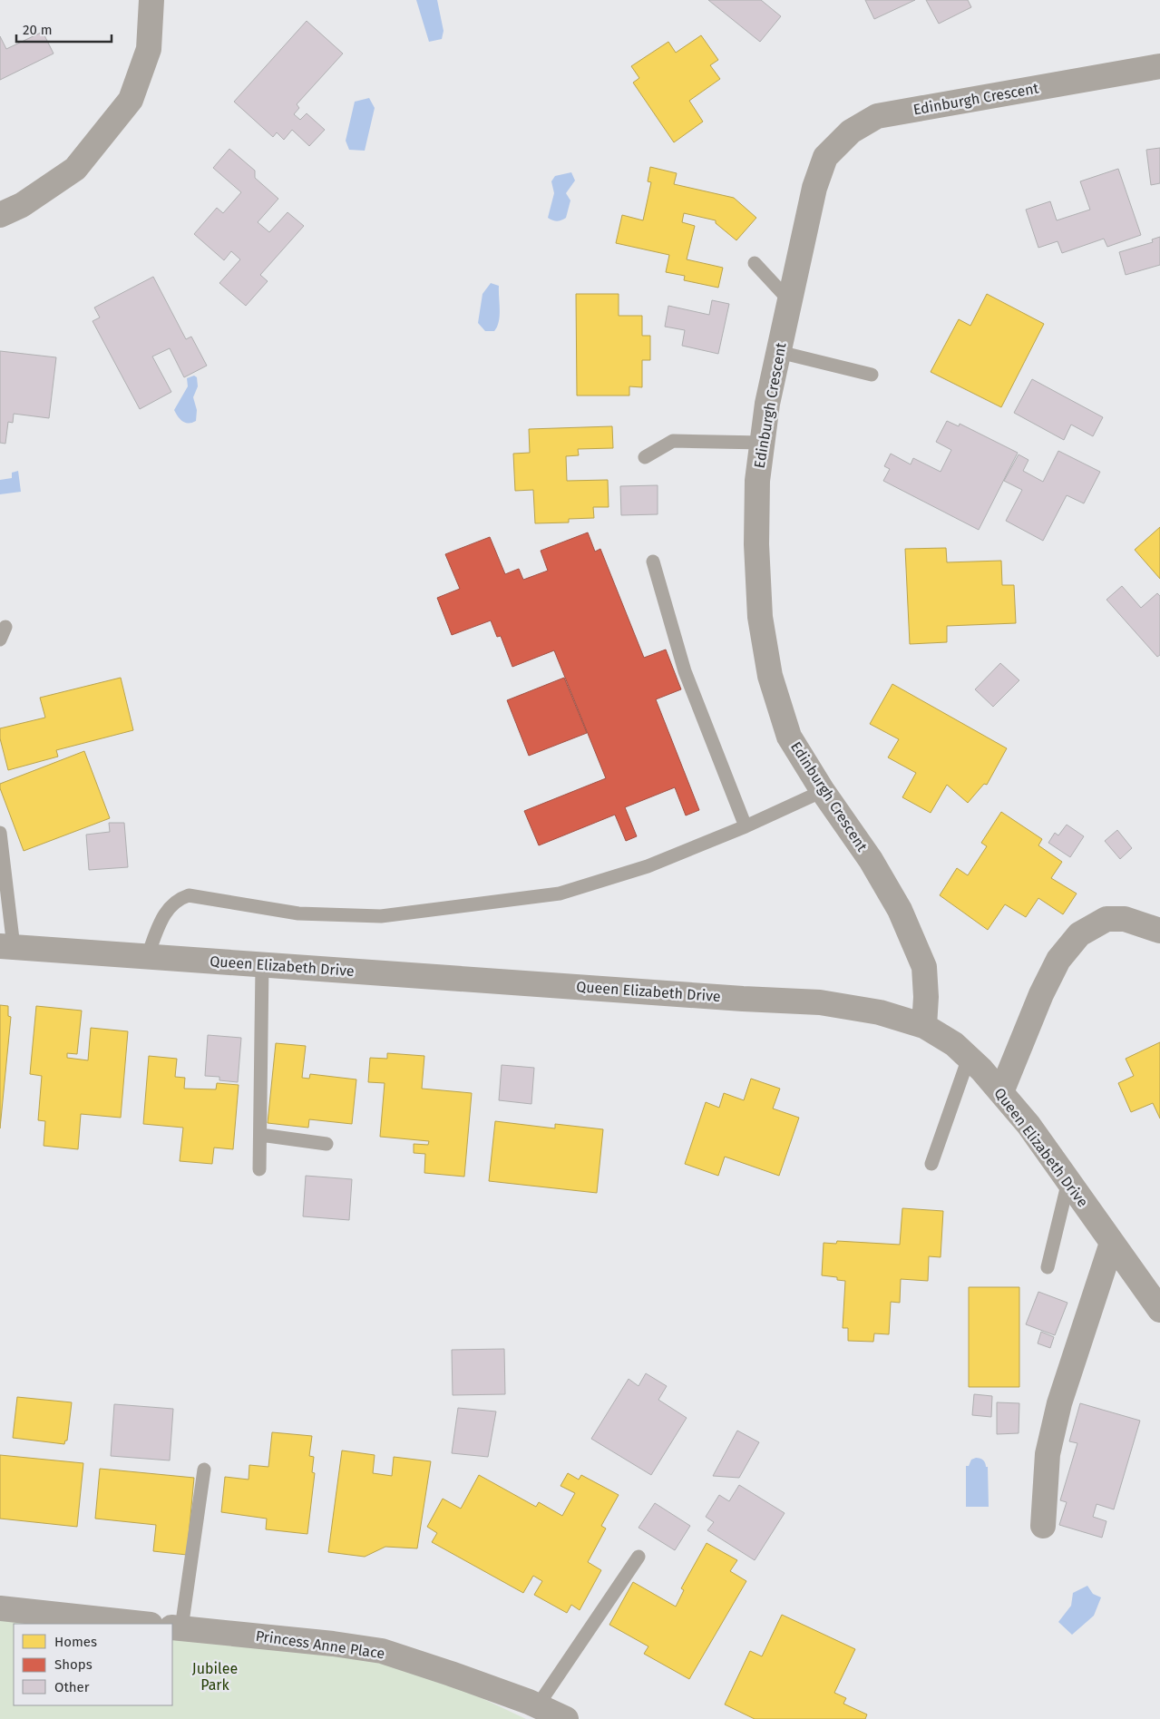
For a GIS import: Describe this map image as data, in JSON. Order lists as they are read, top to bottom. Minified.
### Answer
{"streets":{"street":["Edinburgh Crescent","Queen Elizabeth Drive","Princess Anne Place"]},"crossings":[["Edinburgh Crescent","Queen Elizabeth Drive"]],"parks":["Jubilee Park"],"legend":["Homes","Shops","Other"],"scale_bar":"20 m"}
